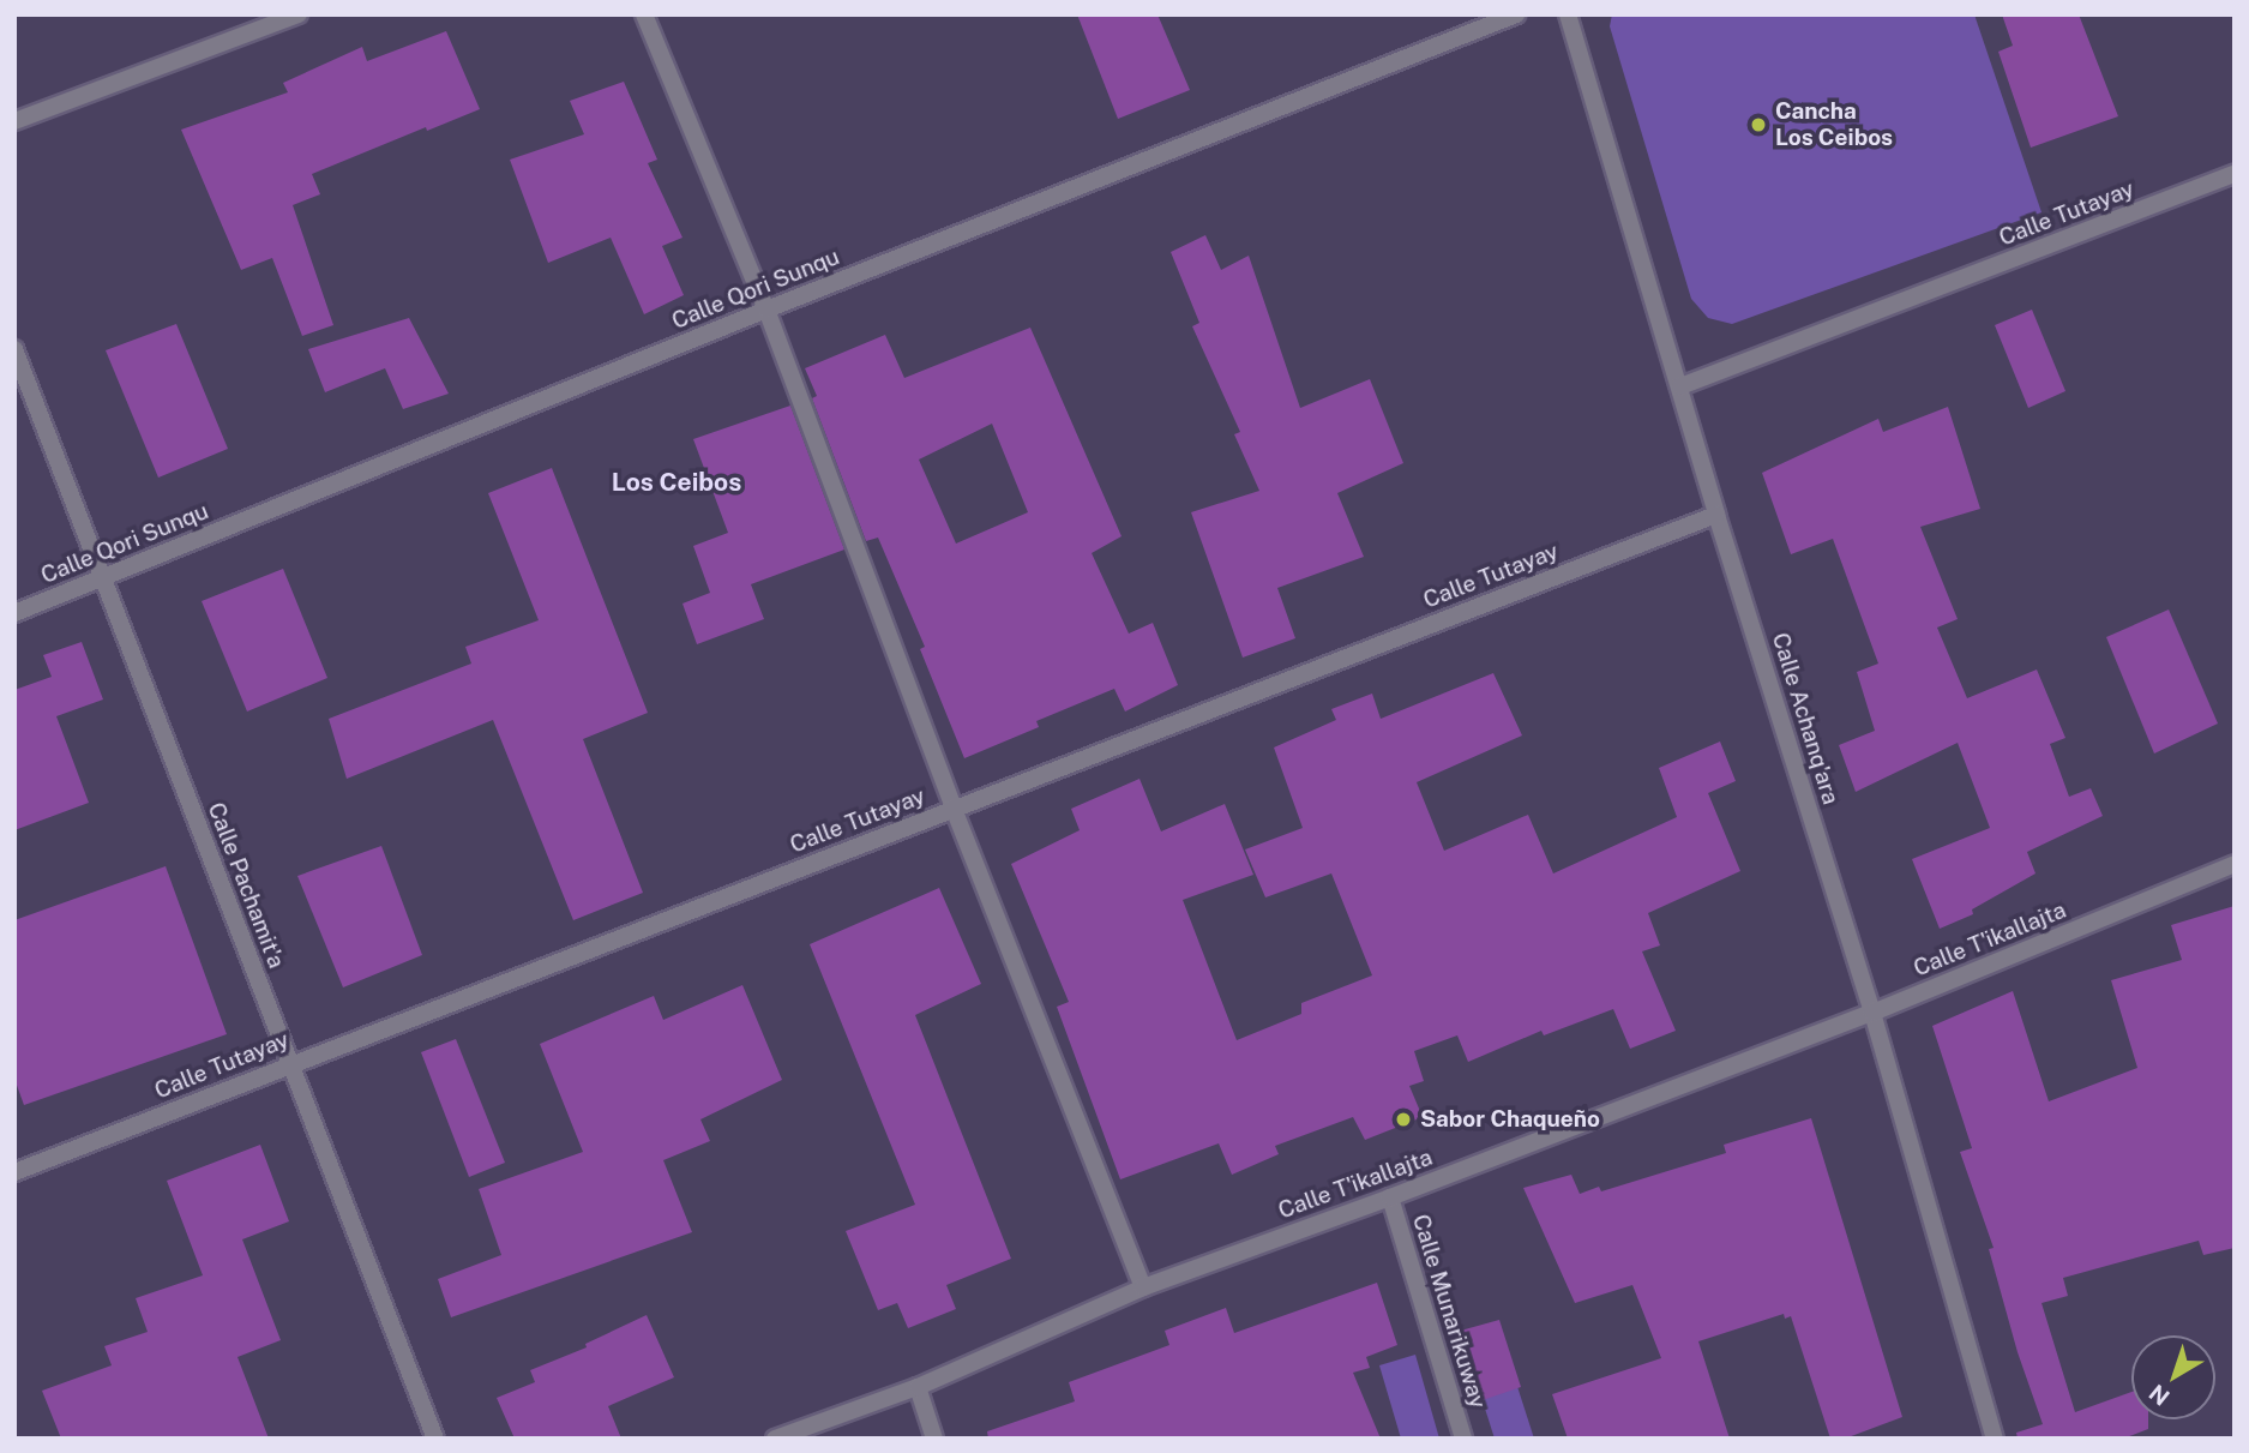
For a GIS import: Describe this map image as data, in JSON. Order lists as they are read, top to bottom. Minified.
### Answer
{"streets":{"street":["Calle Tutayay","Calle Qori Sunqu","Calle Achanq'ara","Calle Pachamit'a","Calle T'ikallajta","Calle Munarikuway"]},"crossings":[["Calle Tutayay","Calle Achanq'ara"],["Calle Tutayay","Calle Pachamit'a"],["Calle Qori Sunqu","Calle Pachamit'a"],["Calle Achanq'ara","Calle T'ikallajta"],["Calle T'ikallajta","Calle Munarikuway"]],"districts":["Los Ceibos"],"places":["Cancha Los Ceibos","Sabor Chaqueño"],"north":"bottom left"}
